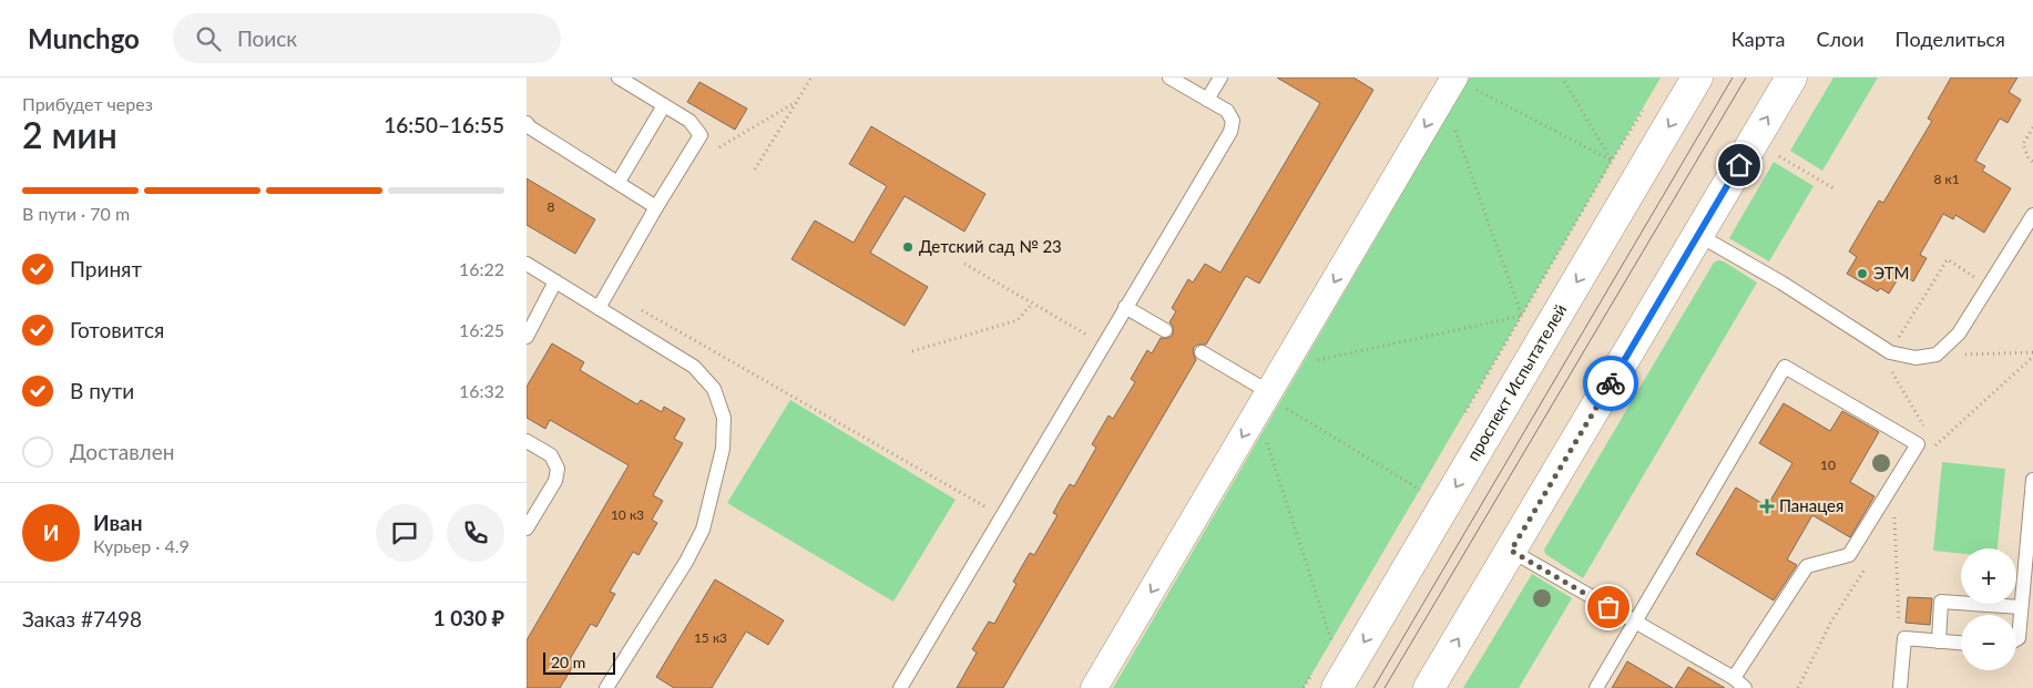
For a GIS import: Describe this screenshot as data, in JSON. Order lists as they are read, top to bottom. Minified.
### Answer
{"streets":{"main road":["проспект Испытателей"]},"places":{"other":["Детский сад № 23","ЭТМ"],"health":["Панацея"]},"house_numbers":["8 к1","8","10","10 к3","15 к3"],"scale_bar":"20 m","page":{"header":"Munchgo","search":"Поиск","nav":["Карта","Слои","Поделиться"],"heading":["2 мин","Прибудет через","16:50–16:55"],"panel":["Иван","Курьер · 4.9","Заказ #7498","1 030 ₽"],"bar":"В пути · 70 m","list":[["Принят","16:22"],["Готовится","16:25"],["В пути","16:32"],"Доставлен"],"round":"И","map_buttons":["+","−"],"scale":"20 m"}}
